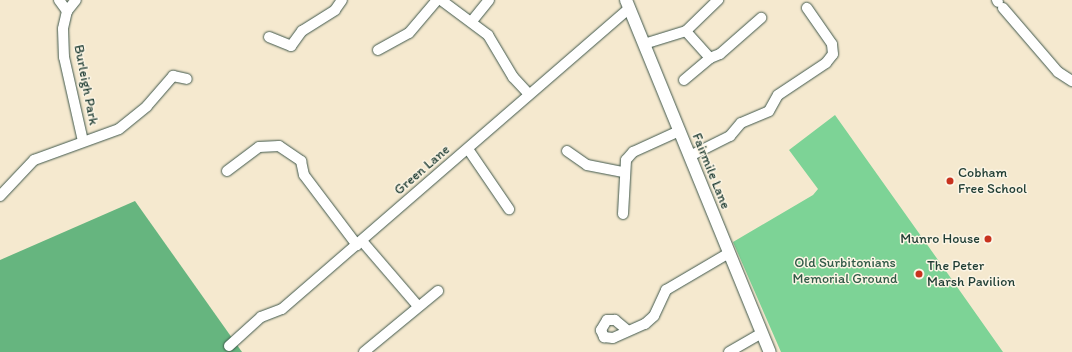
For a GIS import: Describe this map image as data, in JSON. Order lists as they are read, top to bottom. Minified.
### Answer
{"streets":{"street":["Burleigh Park","Green Lane","Fairmile Lane"]},"crossings":[["Green Lane","Fairmile Lane"]],"parks":["Old Surbitonians Memorial Ground"],"places":["Cobham Free School","Munro House","The Peter Marsh Pavilion"]}
